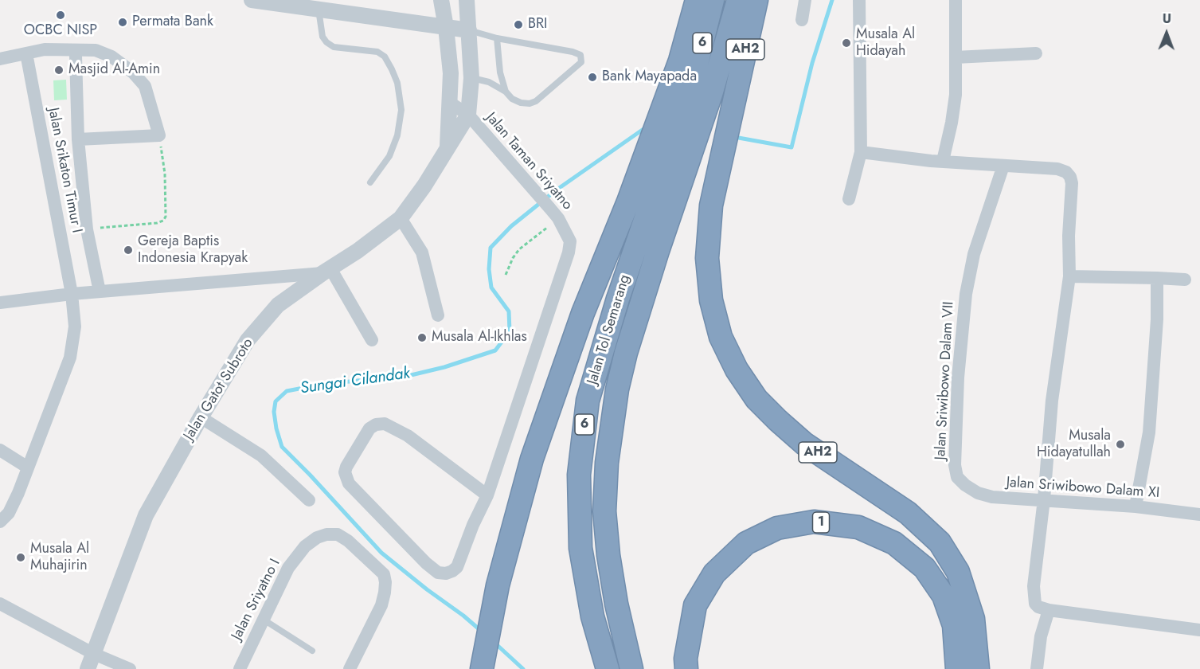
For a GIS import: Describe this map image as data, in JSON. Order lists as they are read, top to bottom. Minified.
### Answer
{"streets":{"highway":["6","AH2","Jalan Tol Semarang","1"],"street":["Jalan Taman Sriyatno","Jalan Srikaton Timur I","Jalan Sriwibowo Dalam VII","Jalan Gatot Subroto","Jalan Sriwibowo Dalam XI","Jalan Sriyatno I"]},"crossings":[["Jalan Taman Sriyatno","Jalan Gatot Subroto"],["Jalan Sriwibowo Dalam VII","Jalan Sriwibowo Dalam XI"]],"water":["Sungai Cilandak"],"places":["OCBC NISP","Permata Bank","BRI","Musala Al Hidayah","Masjid Al-Amin","Bank Mayapada","Gereja Baptis Indonesia Krapyak","Musala Al-Ikhlas","Musala Hidayatullah","Musala Al Muhajirin"],"north":"top"}
